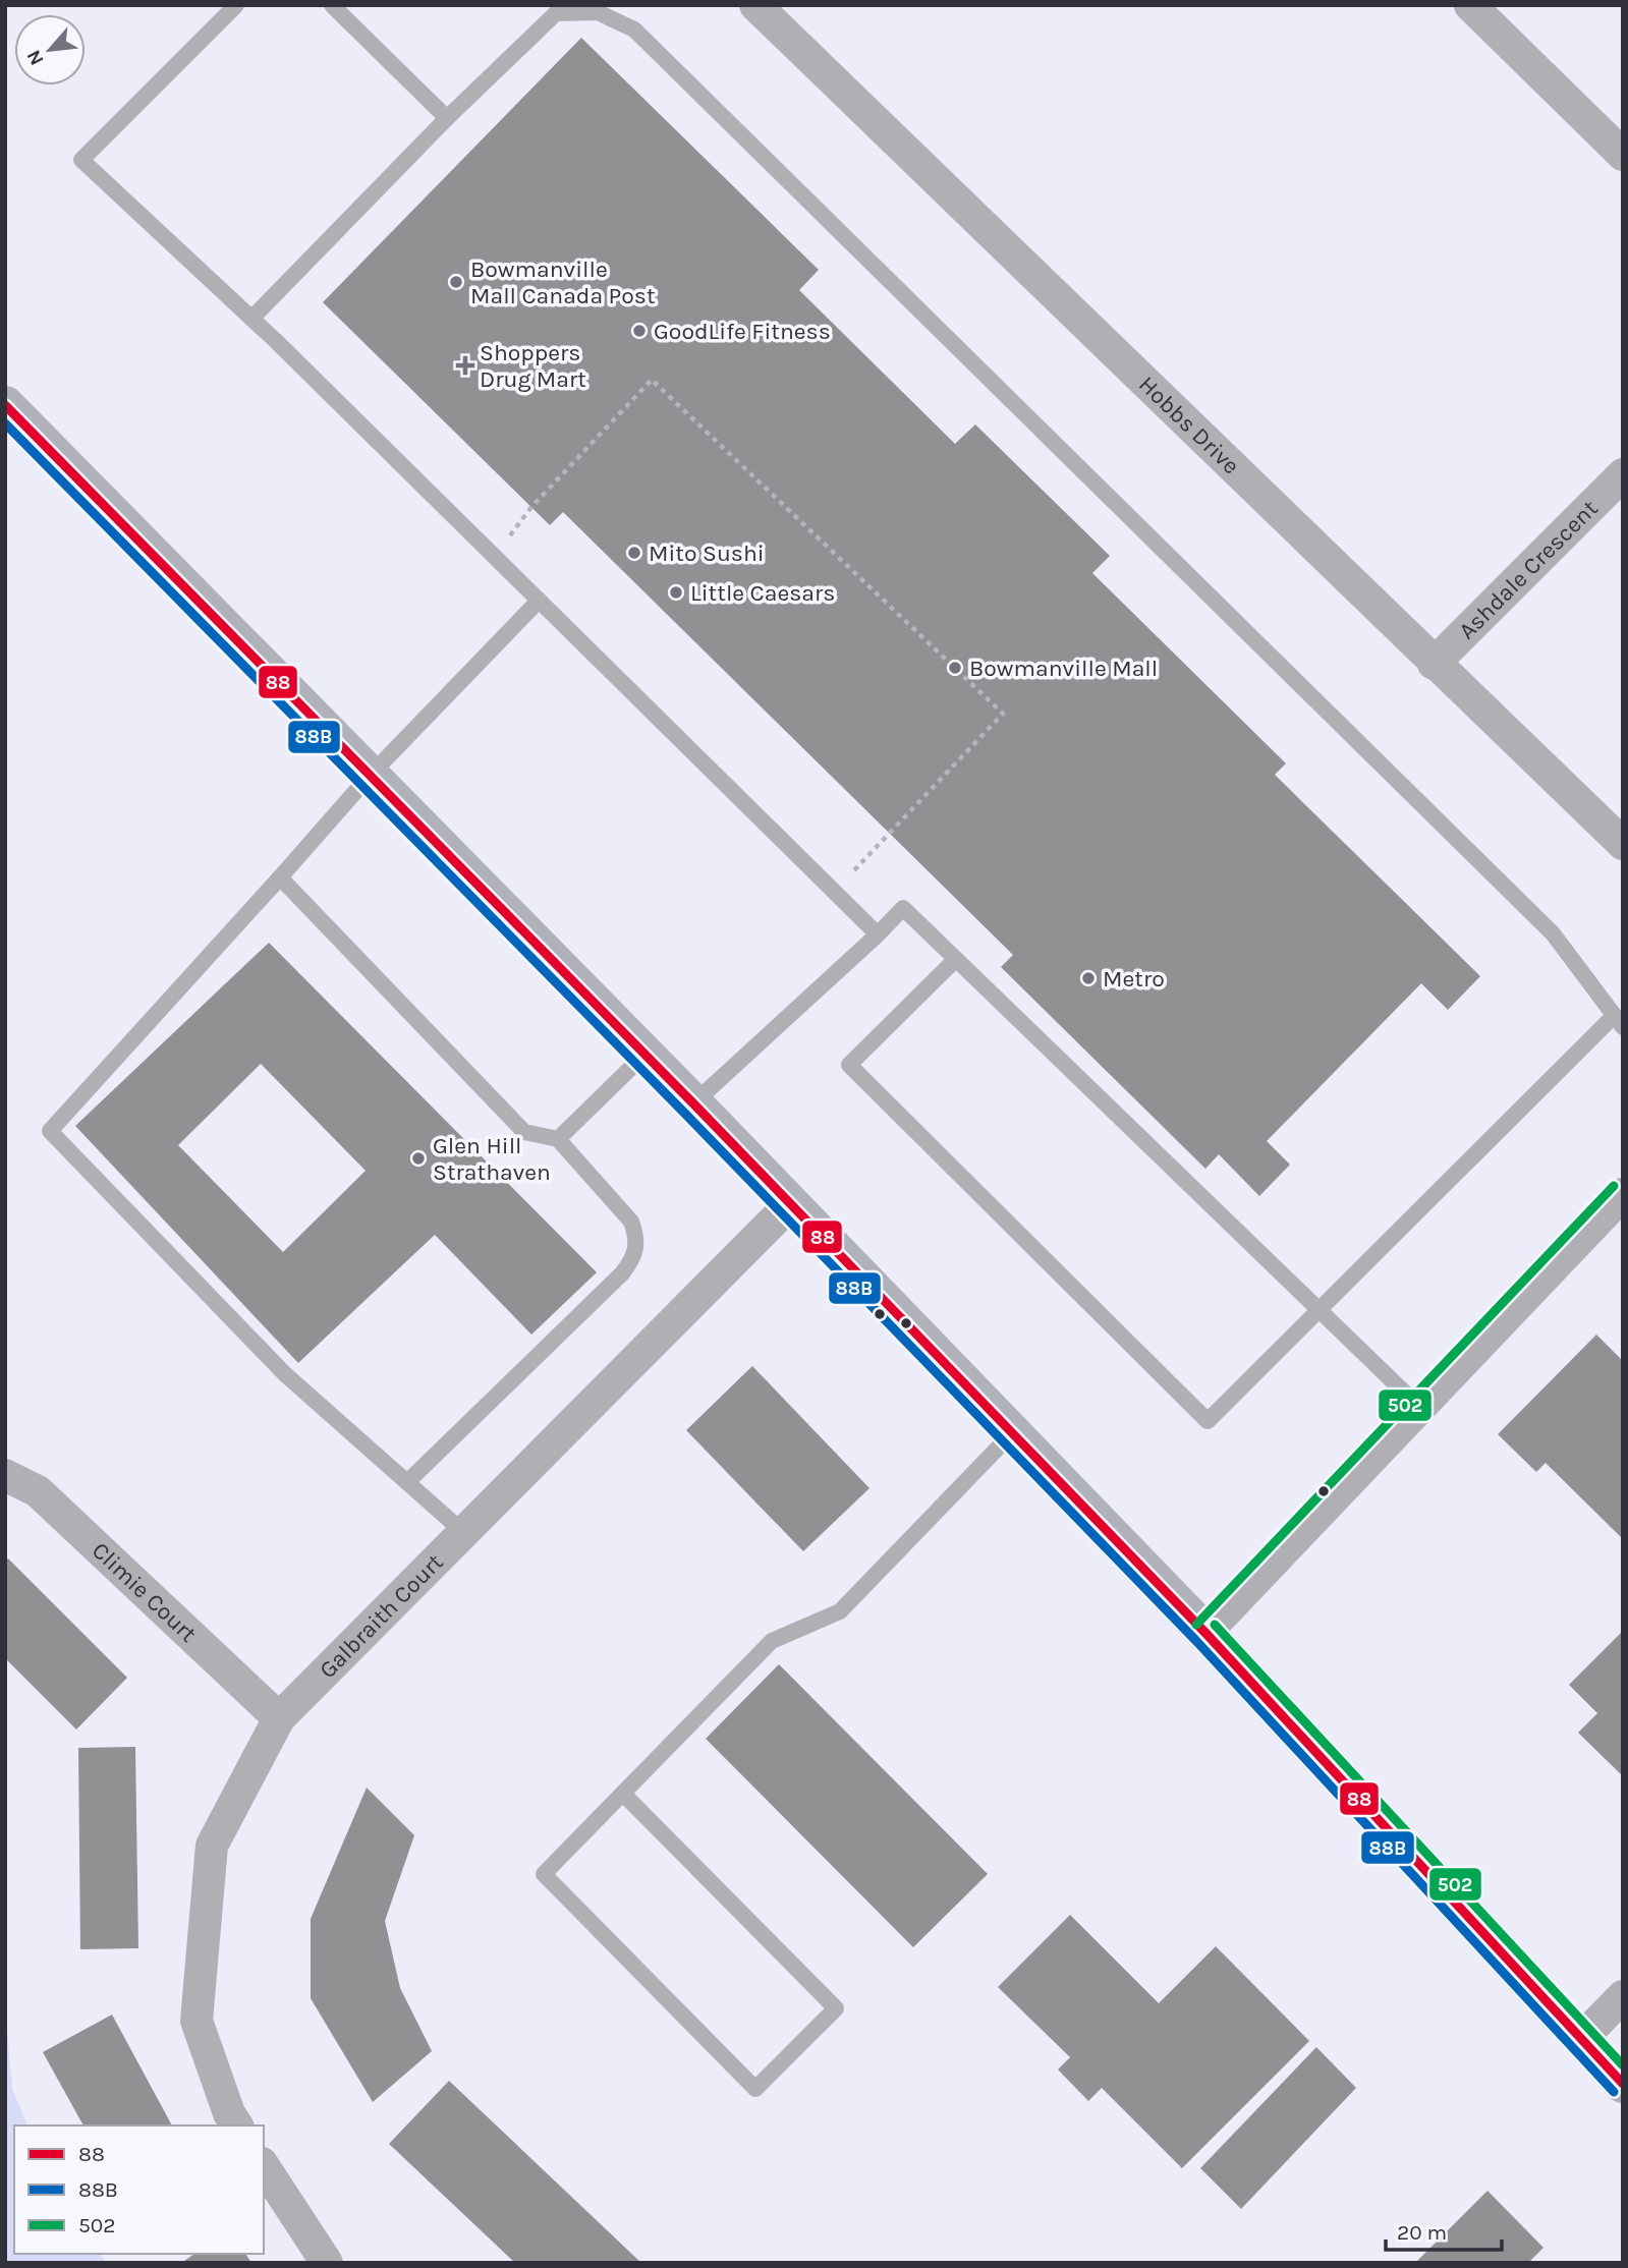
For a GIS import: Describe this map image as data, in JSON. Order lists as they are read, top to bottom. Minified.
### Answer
{"streets":{"street":["Hobbs Drive","Ashdale Crescent","Climie Court","Galbraith Court"]},"crossings":[["Hobbs Drive","Ashdale Crescent"],["Climie Court","Galbraith Court"]],"places":{"other":["Bowmanville Mall Canada Post","GoodLife Fitness","Mito Sushi","Little Caesars","Bowmanville Mall","Metro","Glen Hill Strathaven"],"health":["Shoppers Drug Mart"]},"lines":["transit line 88","transit line 88B","transit line 502"],"legend":["88","88B","502"],"scale_bar":"20 m","north":"bottom left"}
